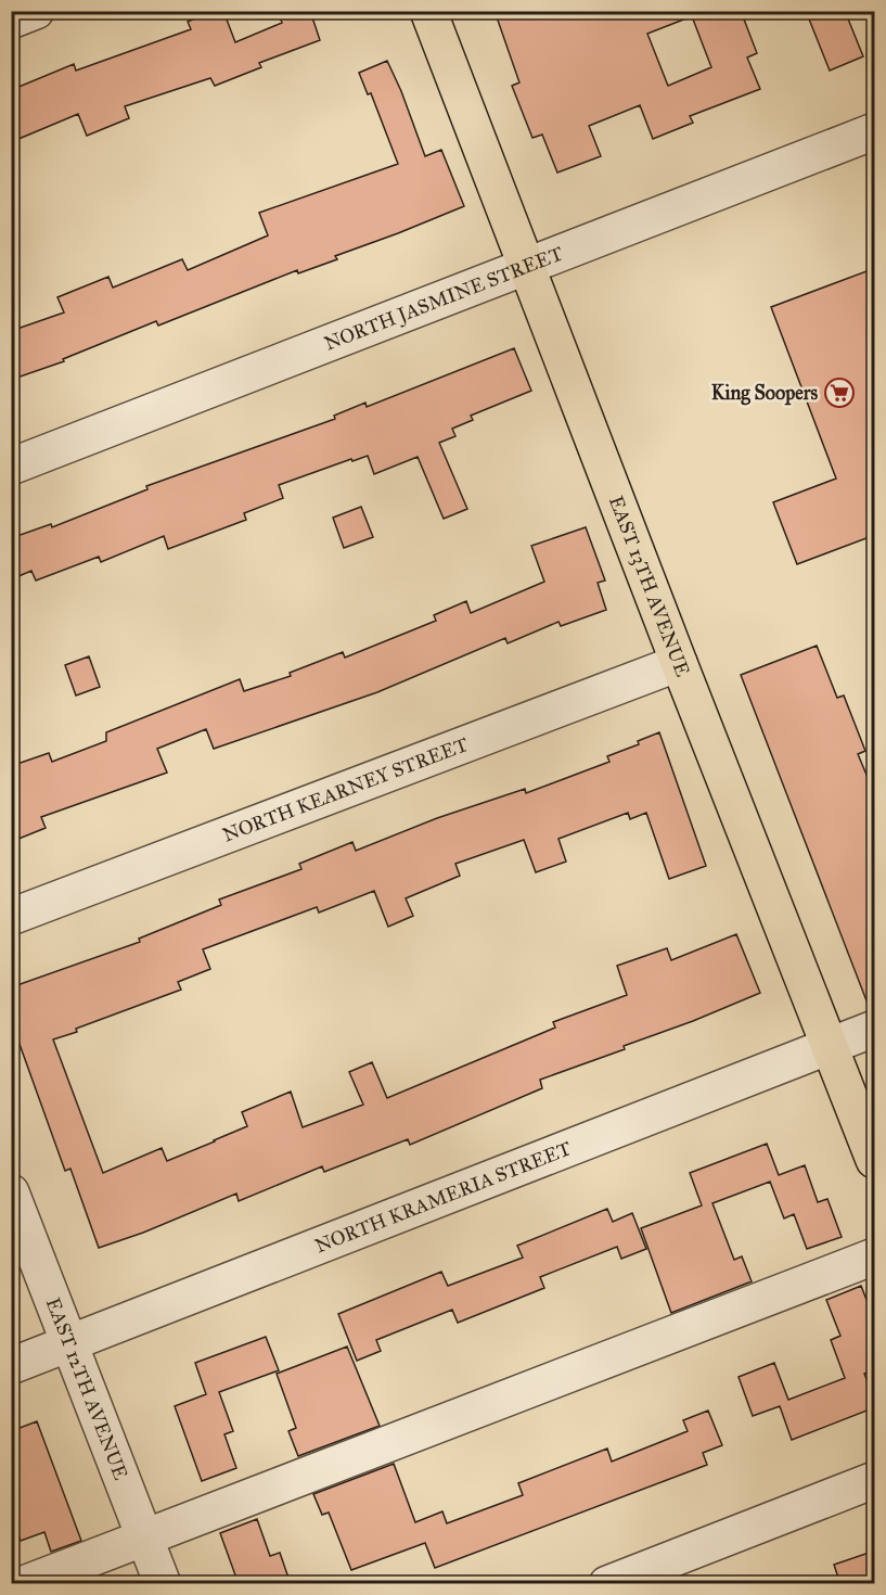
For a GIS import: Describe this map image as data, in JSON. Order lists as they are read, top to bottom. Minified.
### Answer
{"streets":{"main road":["EAST 13TH AVENUE"],"street":["NORTH JASMINE STREET","NORTH KEARNEY STREET","NORTH KRAMERIA STREET","EAST 12TH AVENUE"]},"crossings":[["NORTH JASMINE STREET","EAST 13TH AVENUE"],["EAST 13TH AVENUE","NORTH KEARNEY STREET"],["EAST 13TH AVENUE","NORTH KRAMERIA STREET"],["NORTH KRAMERIA STREET","EAST 12TH AVENUE"]],"places":{"supermarket":["King Soopers"]}}
